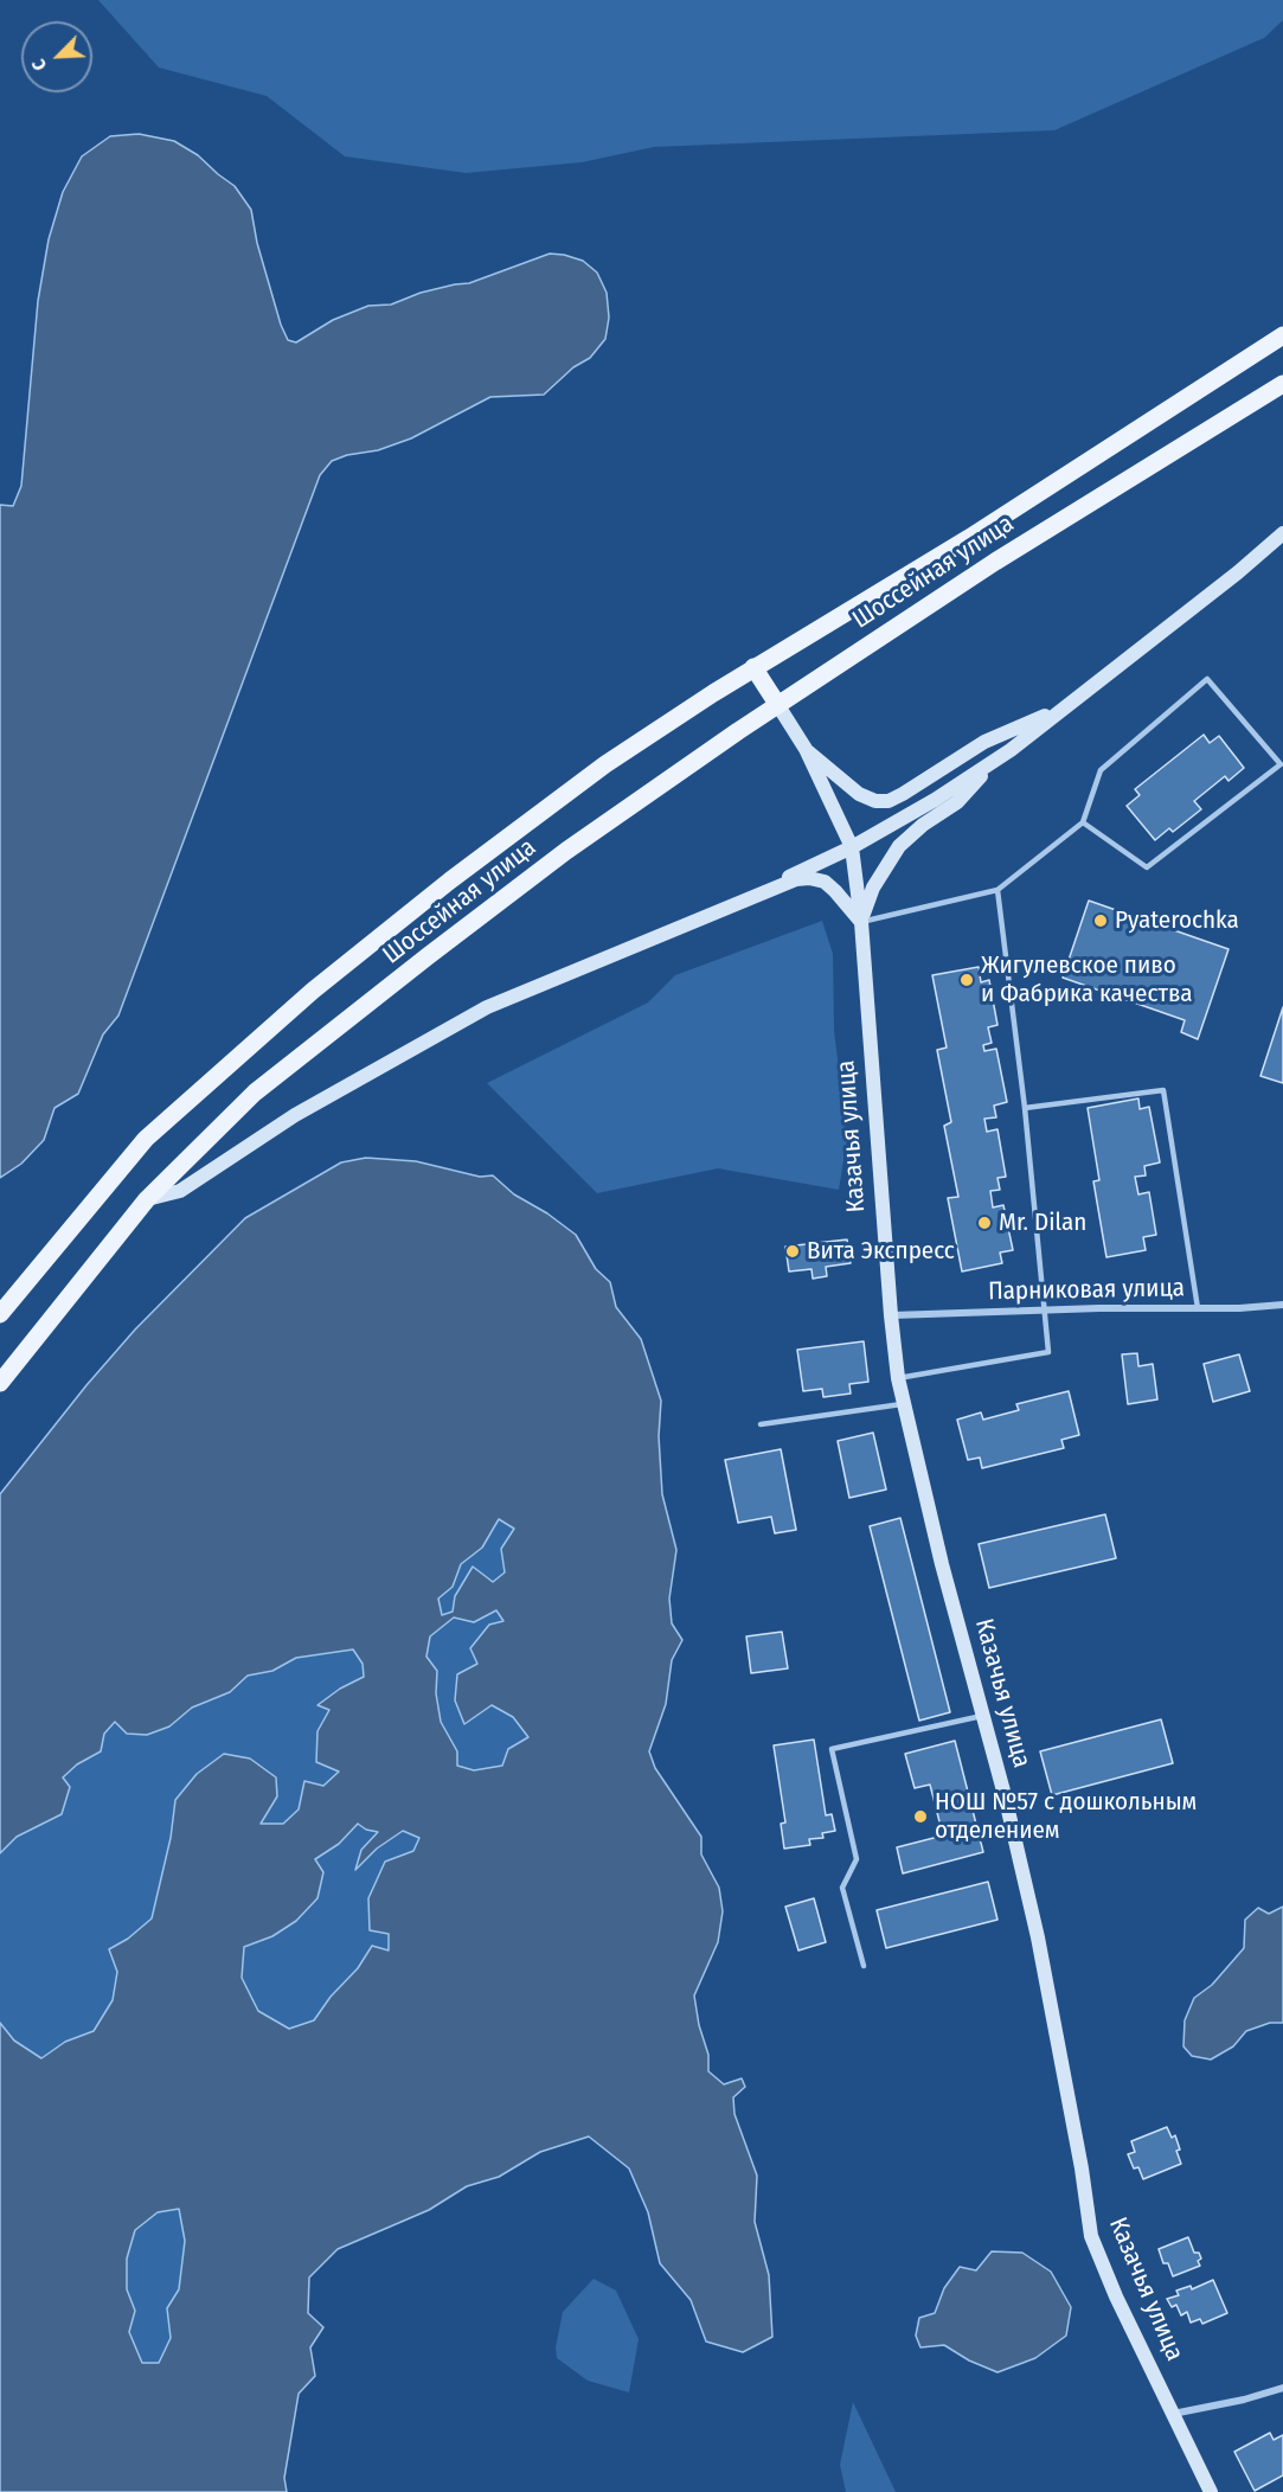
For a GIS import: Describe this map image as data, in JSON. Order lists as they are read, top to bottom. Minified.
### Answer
{"streets":{"main road":["Шоссейная улица","Казачья улица"],"street":["Парниковая улица"]},"crossings":[["Шоссейная улица","Казачья улица"],["Казачья улица","Парниковая улица"]],"places":["Pyaterochka","Жигулевское пиво и Фабрика качества","Mr. Dilan","Вита Экспресс","НОШ №57 с дошкольным отделением"],"north":"bottom left"}
